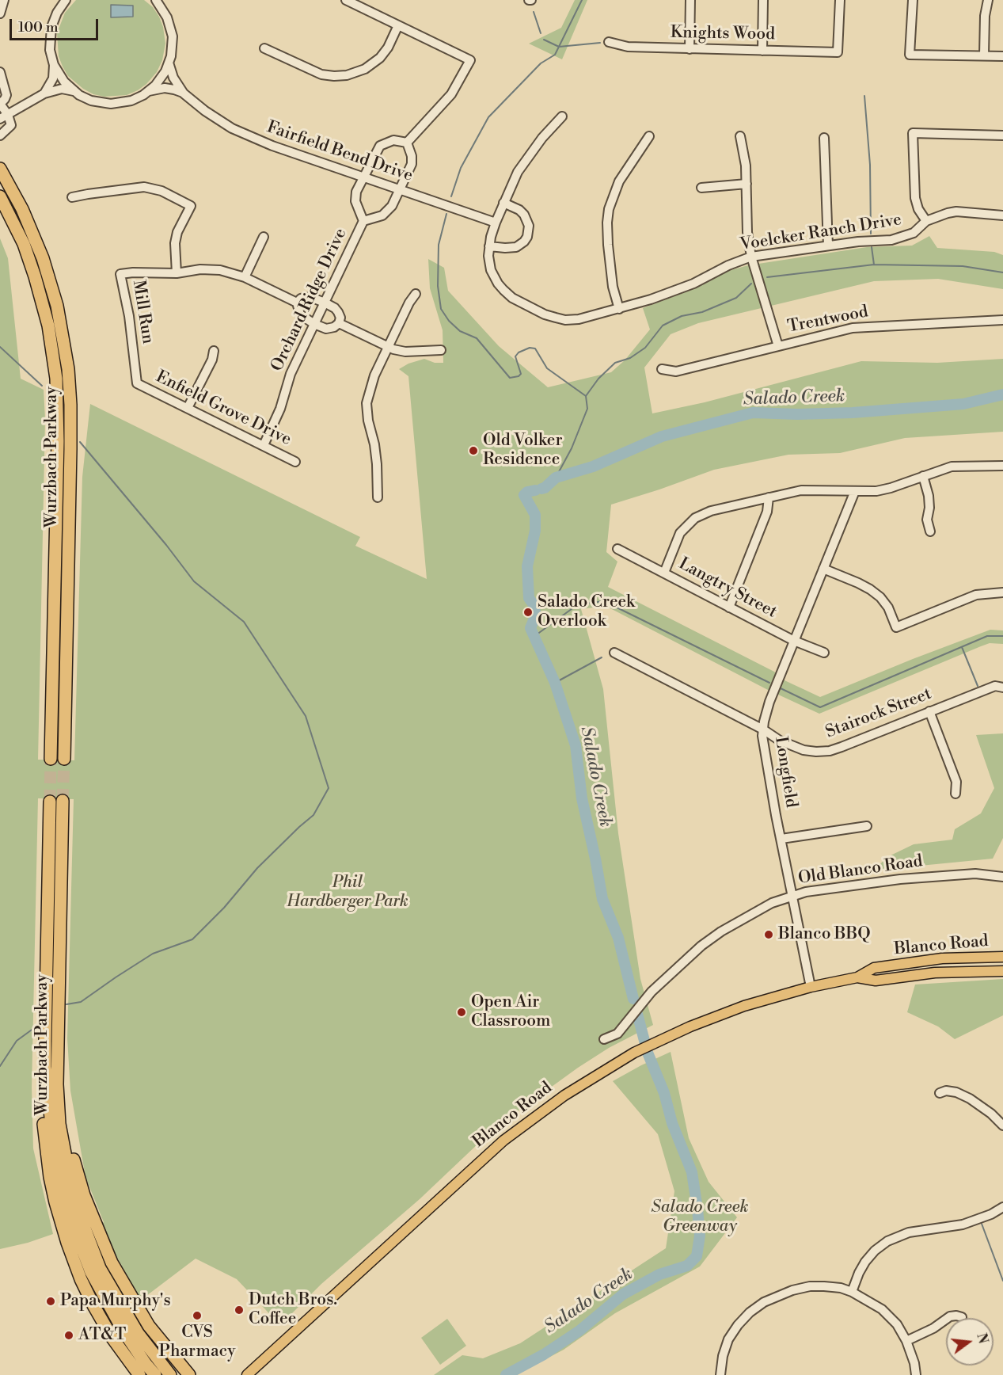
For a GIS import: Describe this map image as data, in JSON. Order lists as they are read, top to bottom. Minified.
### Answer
{"streets":{"highway":["Wurzbach Parkway"],"main road":["Blanco Road"],"street":["Knights Wood","Fairfield Bend Drive","Voelcker Ranch Drive","Orchard Ridge Drive","Mill Run","Trentwood","Enfield Grove Drive","Langtry Street","Stairock Street","Longfield","Old Blanco Road"]},"crossings":[["Fairfield Bend Drive","Voelcker Ranch Drive"],["Fairfield Bend Drive","Orchard Ridge Drive"],["Orchard Ridge Drive","Enfield Grove Drive"],["Mill Run","Enfield Grove Drive"],["Langtry Street","Longfield"],["Stairock Street","Longfield"],["Longfield","Old Blanco Road"],["Longfield","Blanco Road"]],"water":["Salado Creek"],"parks":["Phil Hardberger Park","Salado Creek Greenway"],"places":["Old Volker Residence","Salado Creek Overlook","Blanco BBQ","Open Air Classroom","Papa Murphy's","Dutch Bros. Coffee","CVS Pharmacy","AT&T"],"scale_bar":"100 m","north":"right"}
